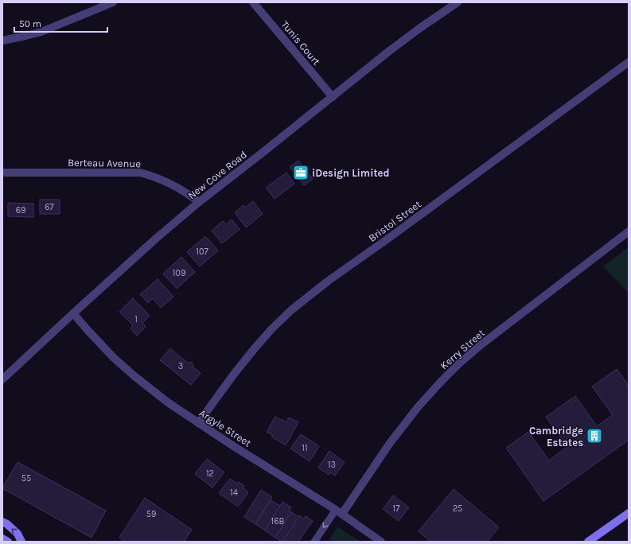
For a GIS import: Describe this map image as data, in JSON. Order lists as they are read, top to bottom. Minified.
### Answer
{"streets":{"street":["Tunis Court","Berteau Avenue","New Cove Road","Bristol Street","Kerry Street","Argyle Street"]},"crossings":[["Tunis Court","New Cove Road"],["Berteau Avenue","New Cove Road"],["New Cove Road","Argyle Street"],["Bristol Street","Argyle Street"],["Kerry Street","Argyle Street"]],"places":{"office":["iDesign Limited"],"building":["Cambridge Estates"]},"house_numbers":["67","69","107","109","1","3","11","13","12","55","14","17","25","59","16B"],"scale_bar":"50 m"}
